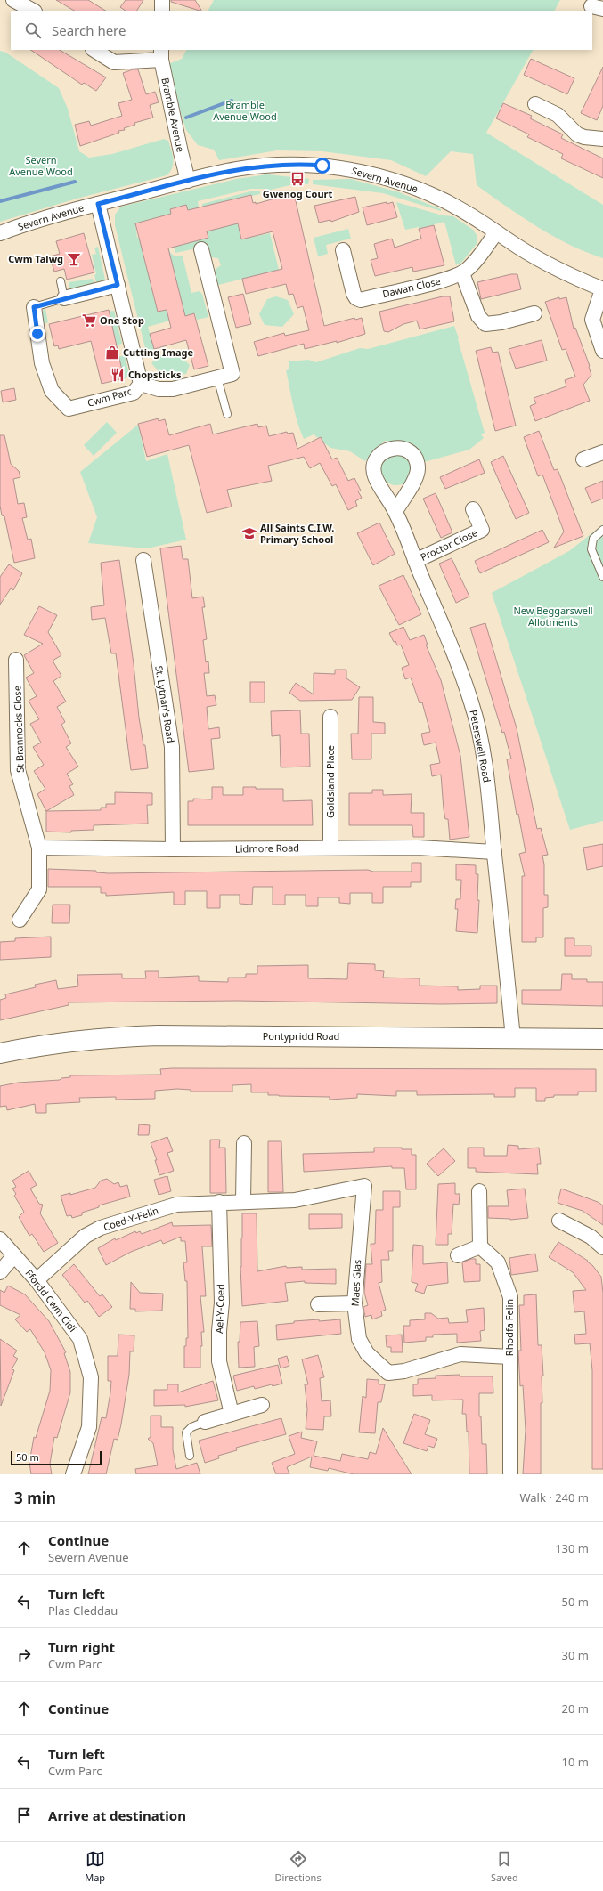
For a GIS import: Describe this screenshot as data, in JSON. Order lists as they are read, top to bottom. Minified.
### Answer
{"streets":{"main road":["Pontypridd Road"],"street":["Bramble Avenue","Severn Avenue","Dawan Close","Cwm Parc","Proctor Close","St. Lythan's Road","St Brannocks Close","Peterswell Road","Goldsland Place","Lidmore Road","Coed-Y-Felin","Maes Glas","Ffordd Cwm Cidi","Ael-Y-Coed","Rhodfa Felin"]},"crossings":[["Bramble Avenue","Severn Avenue"],["Severn Avenue","Dawan Close"],["Proctor Close","Peterswell Road"],["St. Lythan's Road","Lidmore Road"],["St Brannocks Close","Lidmore Road"],["Peterswell Road","Lidmore Road"],["Peterswell Road","Pontypridd Road"],["Goldsland Place","Lidmore Road"],["Coed-Y-Felin","Maes Glas"],["Coed-Y-Felin","Ffordd Cwm Cidi"],["Coed-Y-Felin","Ael-Y-Coed"],["Maes Glas","Rhodfa Felin"]],"parks":["Bramble Avenue Wood","Severn Avenue Wood","New Beggarswell Allotments"],"places":{"bus stop":["Gwenog Court"],"bar":["Cwm Talwg"],"supermarket":["One Stop"],"shop":["Cutting Image"],"restaurant":["Chopsticks"],"school or university":["All Saints C.I.W. Primary School"]},"scale_bar":"50 m","page":{"search":"Search here","scale":"50 m","heading":["3 min","Walk · 240 m"],"list":[["Continue","Severn Avenue","130 m"],["Turn left","Plas Cleddau","50 m"],["Turn right","Cwm Parc","30 m"],["Continue","20 m"],["Turn left","Cwm Parc","10 m"],"Arrive at destination"],"nav":["Map","Directions","Saved"]}}
